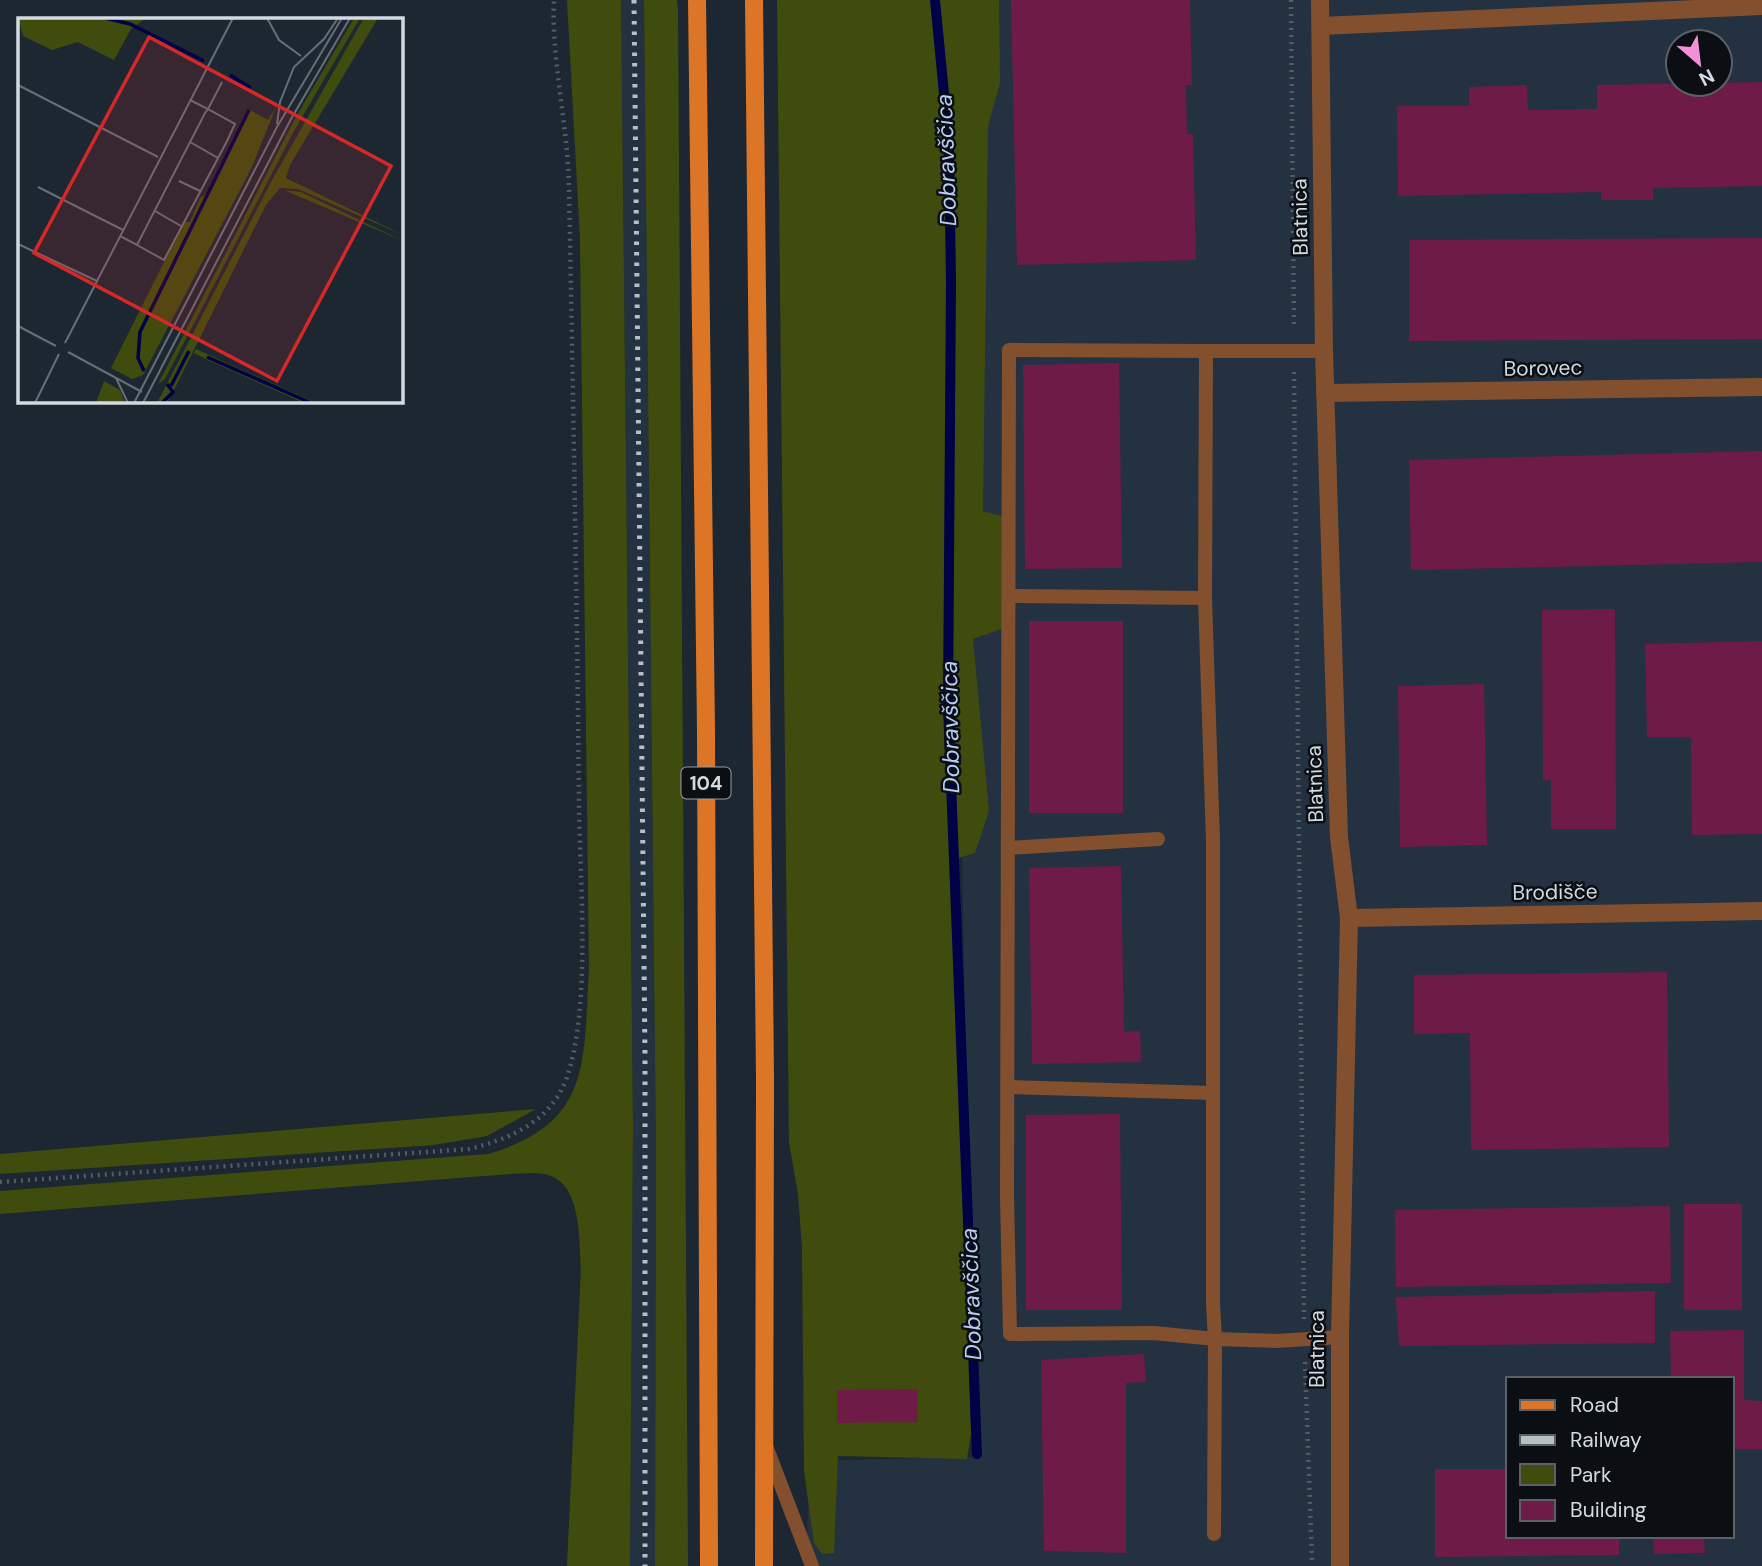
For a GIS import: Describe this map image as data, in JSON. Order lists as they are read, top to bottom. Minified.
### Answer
{"streets":{"main road":["104"],"street":["Blatnica","Borovec","Brodišče"]},"crossings":[["Blatnica","Borovec"],["Blatnica","Brodišče"]],"water":["Dobravščica"],"legend":["Road","Railway","Park","Building"],"north":"bottom right"}
